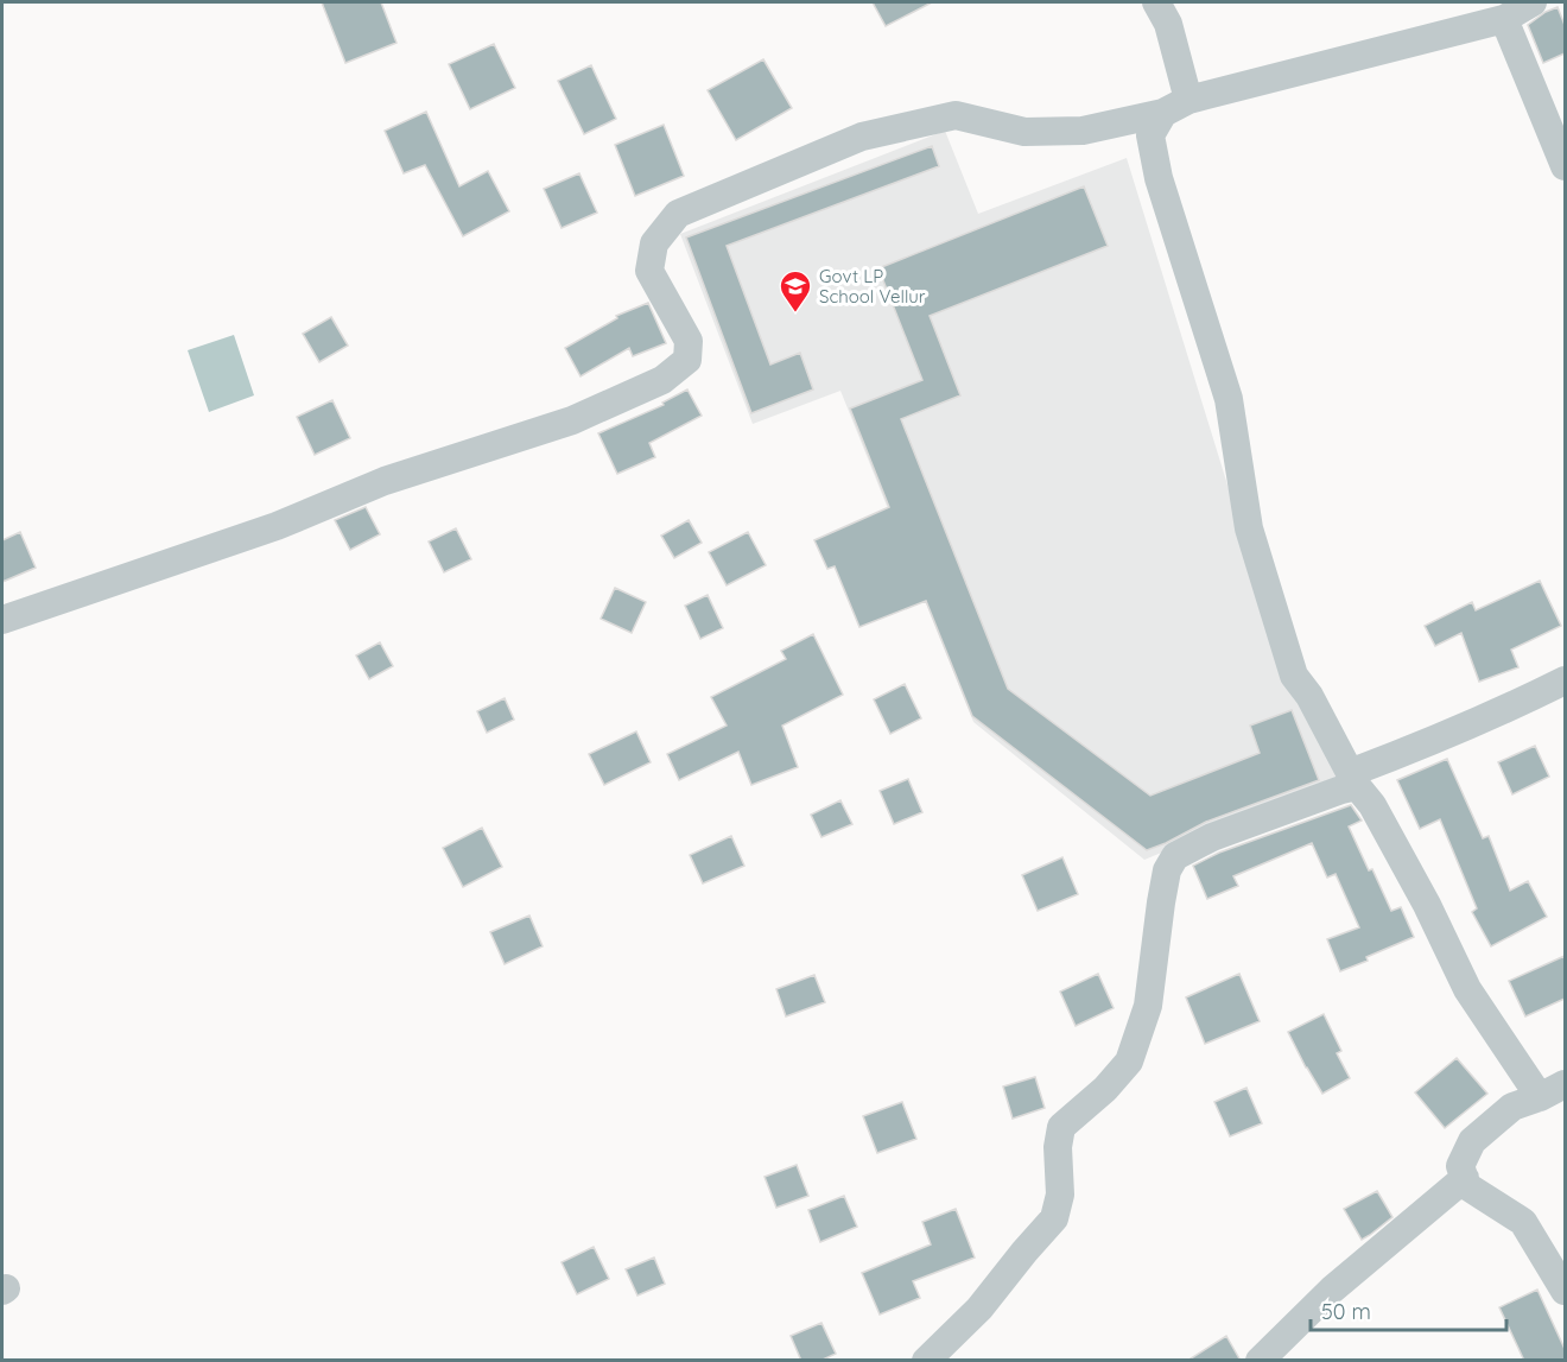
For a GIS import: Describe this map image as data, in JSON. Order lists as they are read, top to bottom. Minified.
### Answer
{"places":{"school or university":["Govt LP School Vellur"]},"scale_bar":"50 m"}
